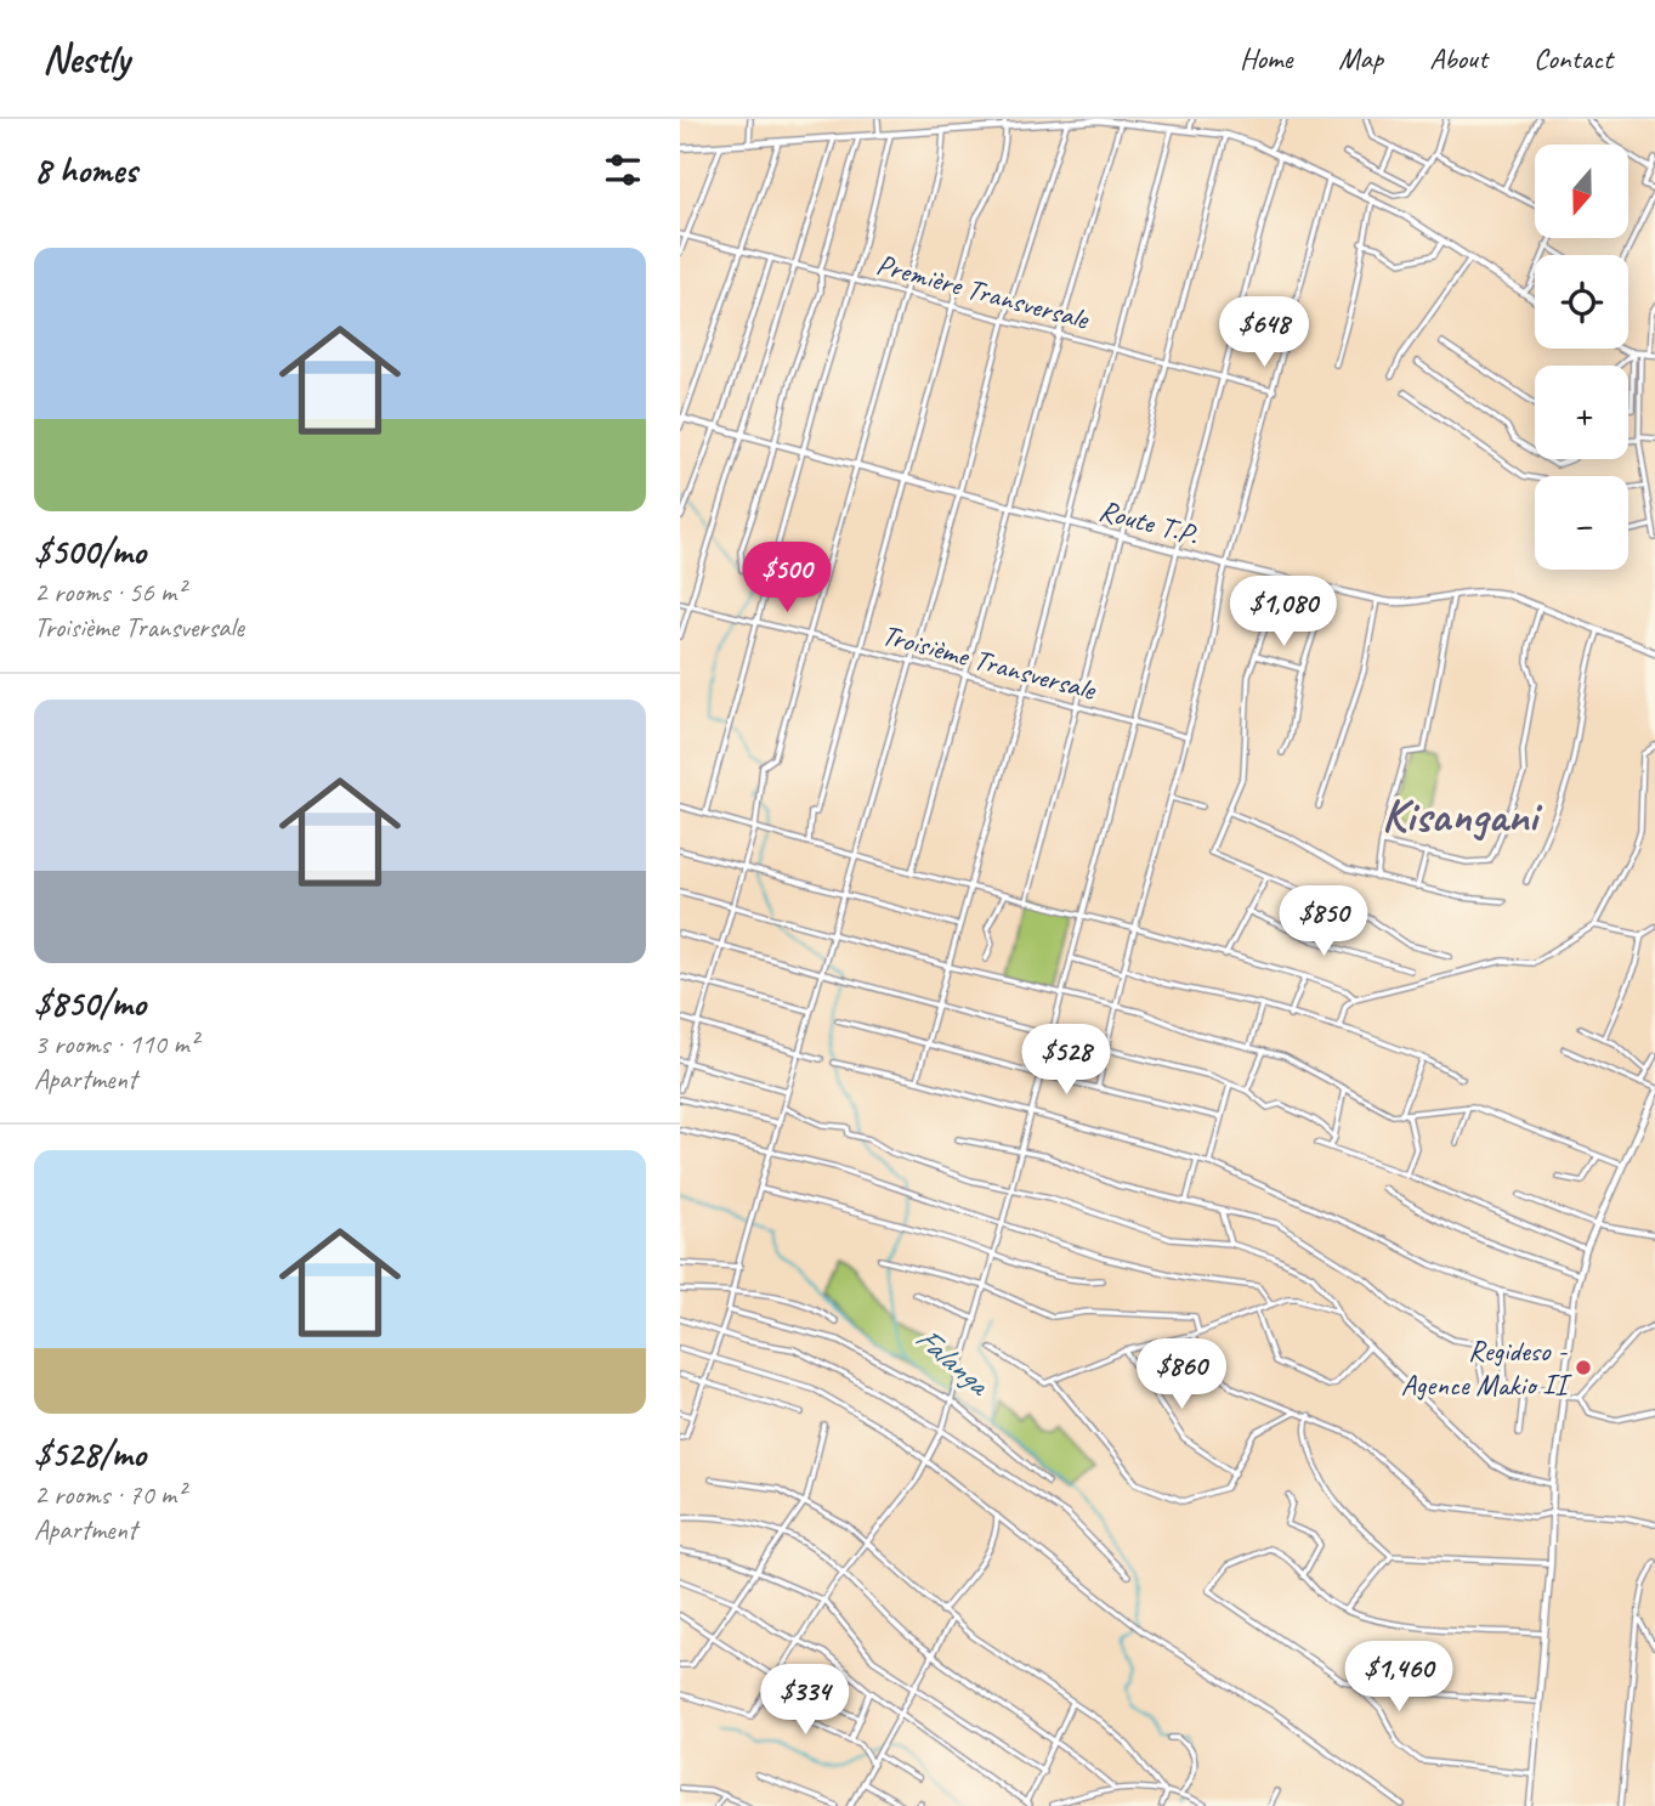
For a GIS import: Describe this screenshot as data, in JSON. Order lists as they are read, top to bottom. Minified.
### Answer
{"streets":{"street":["Première Transversale","Route T.P.","Troisième Transversale"]},"districts":["Kisangani"],"water":["Falanga"],"places":["Regideso - Agence Makio II"],"north":"bottom","page":{"header":"Nestly","nav":["Home","Map","About","Contact"],"heading":"8 homes","map_buttons":["+","−"],"list":[{"name":"$500/mo","note":"2 rooms · 56 m² · Troisième Transversale"},{"name":"$850/mo","note":"3 rooms · 110 m² · Apartment"},{"name":"$528/mo","note":"2 rooms · 70 m² · Apartment"}],"price":["$648","$500","$1,080","$850","$528","$860","$1,460","$334"]}}
